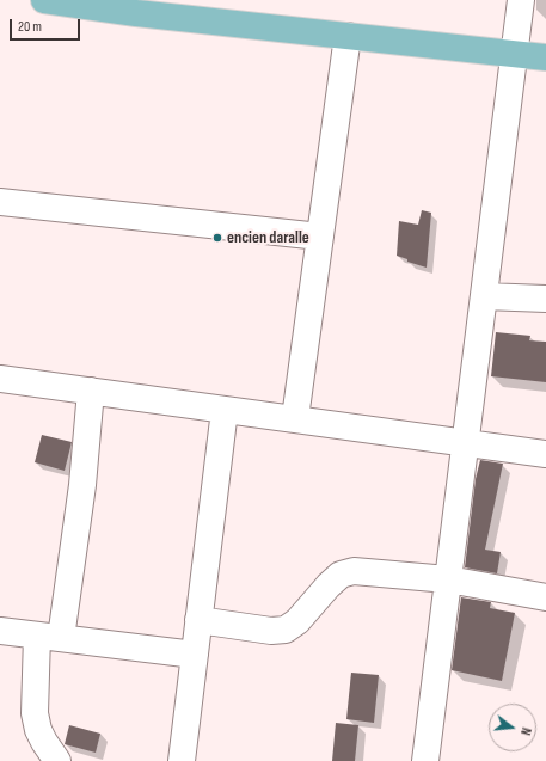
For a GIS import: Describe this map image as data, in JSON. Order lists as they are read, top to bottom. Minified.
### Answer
{"places":["encien daralle"],"scale_bar":"20 m","north":"right"}
